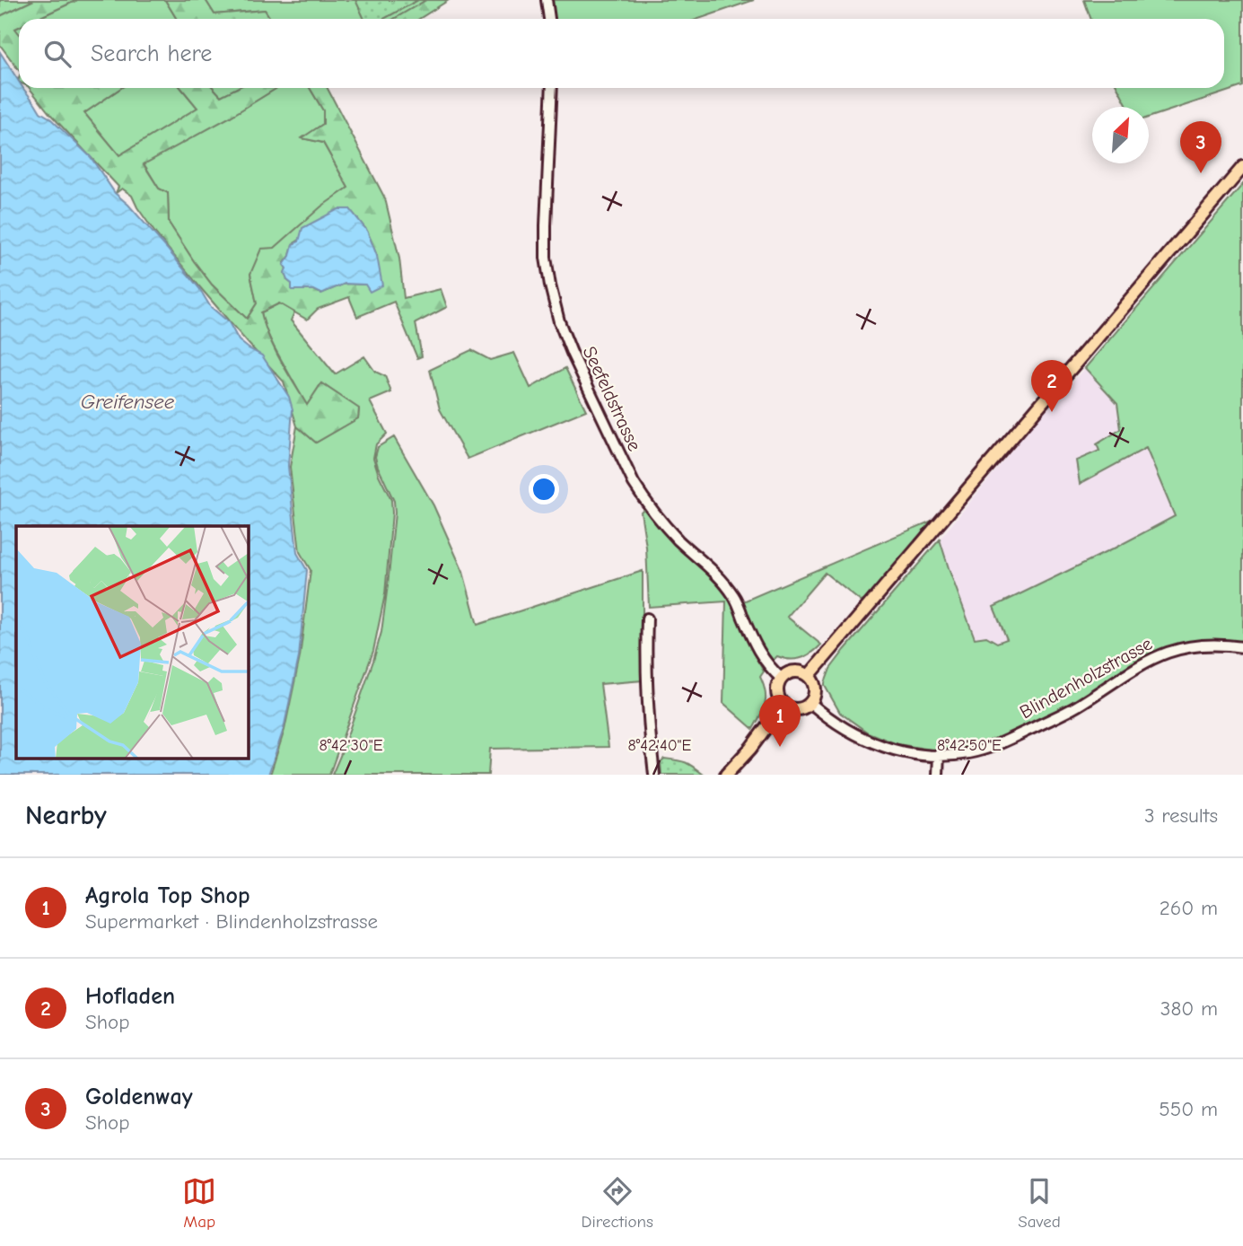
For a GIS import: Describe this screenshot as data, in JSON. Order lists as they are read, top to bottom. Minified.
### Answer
{"streets":{"street":["Seefeldstrasse","Blindenholzstrasse"]},"crossings":[["Seefeldstrasse","Blindenholzstrasse"]],"water":["Greifensee"],"north":"top right","page":{"search":"Search here","pins":["3","2","1"],"heading":["Nearby","3 results"],"list":[{"mark":"1","name":"Agrola Top Shop","note":"Supermarket · Blindenholzstrasse","value":"260 m"},{"mark":"2","name":"Hofladen","note":"Shop","value":"380 m"},{"mark":"3","name":"Goldenway","note":"Shop","value":"550 m"}],"nav":["Map","Directions","Saved"]},"coordinates":["8°42'30\"E","8°42'40\"E","8°42'50\"E"]}
